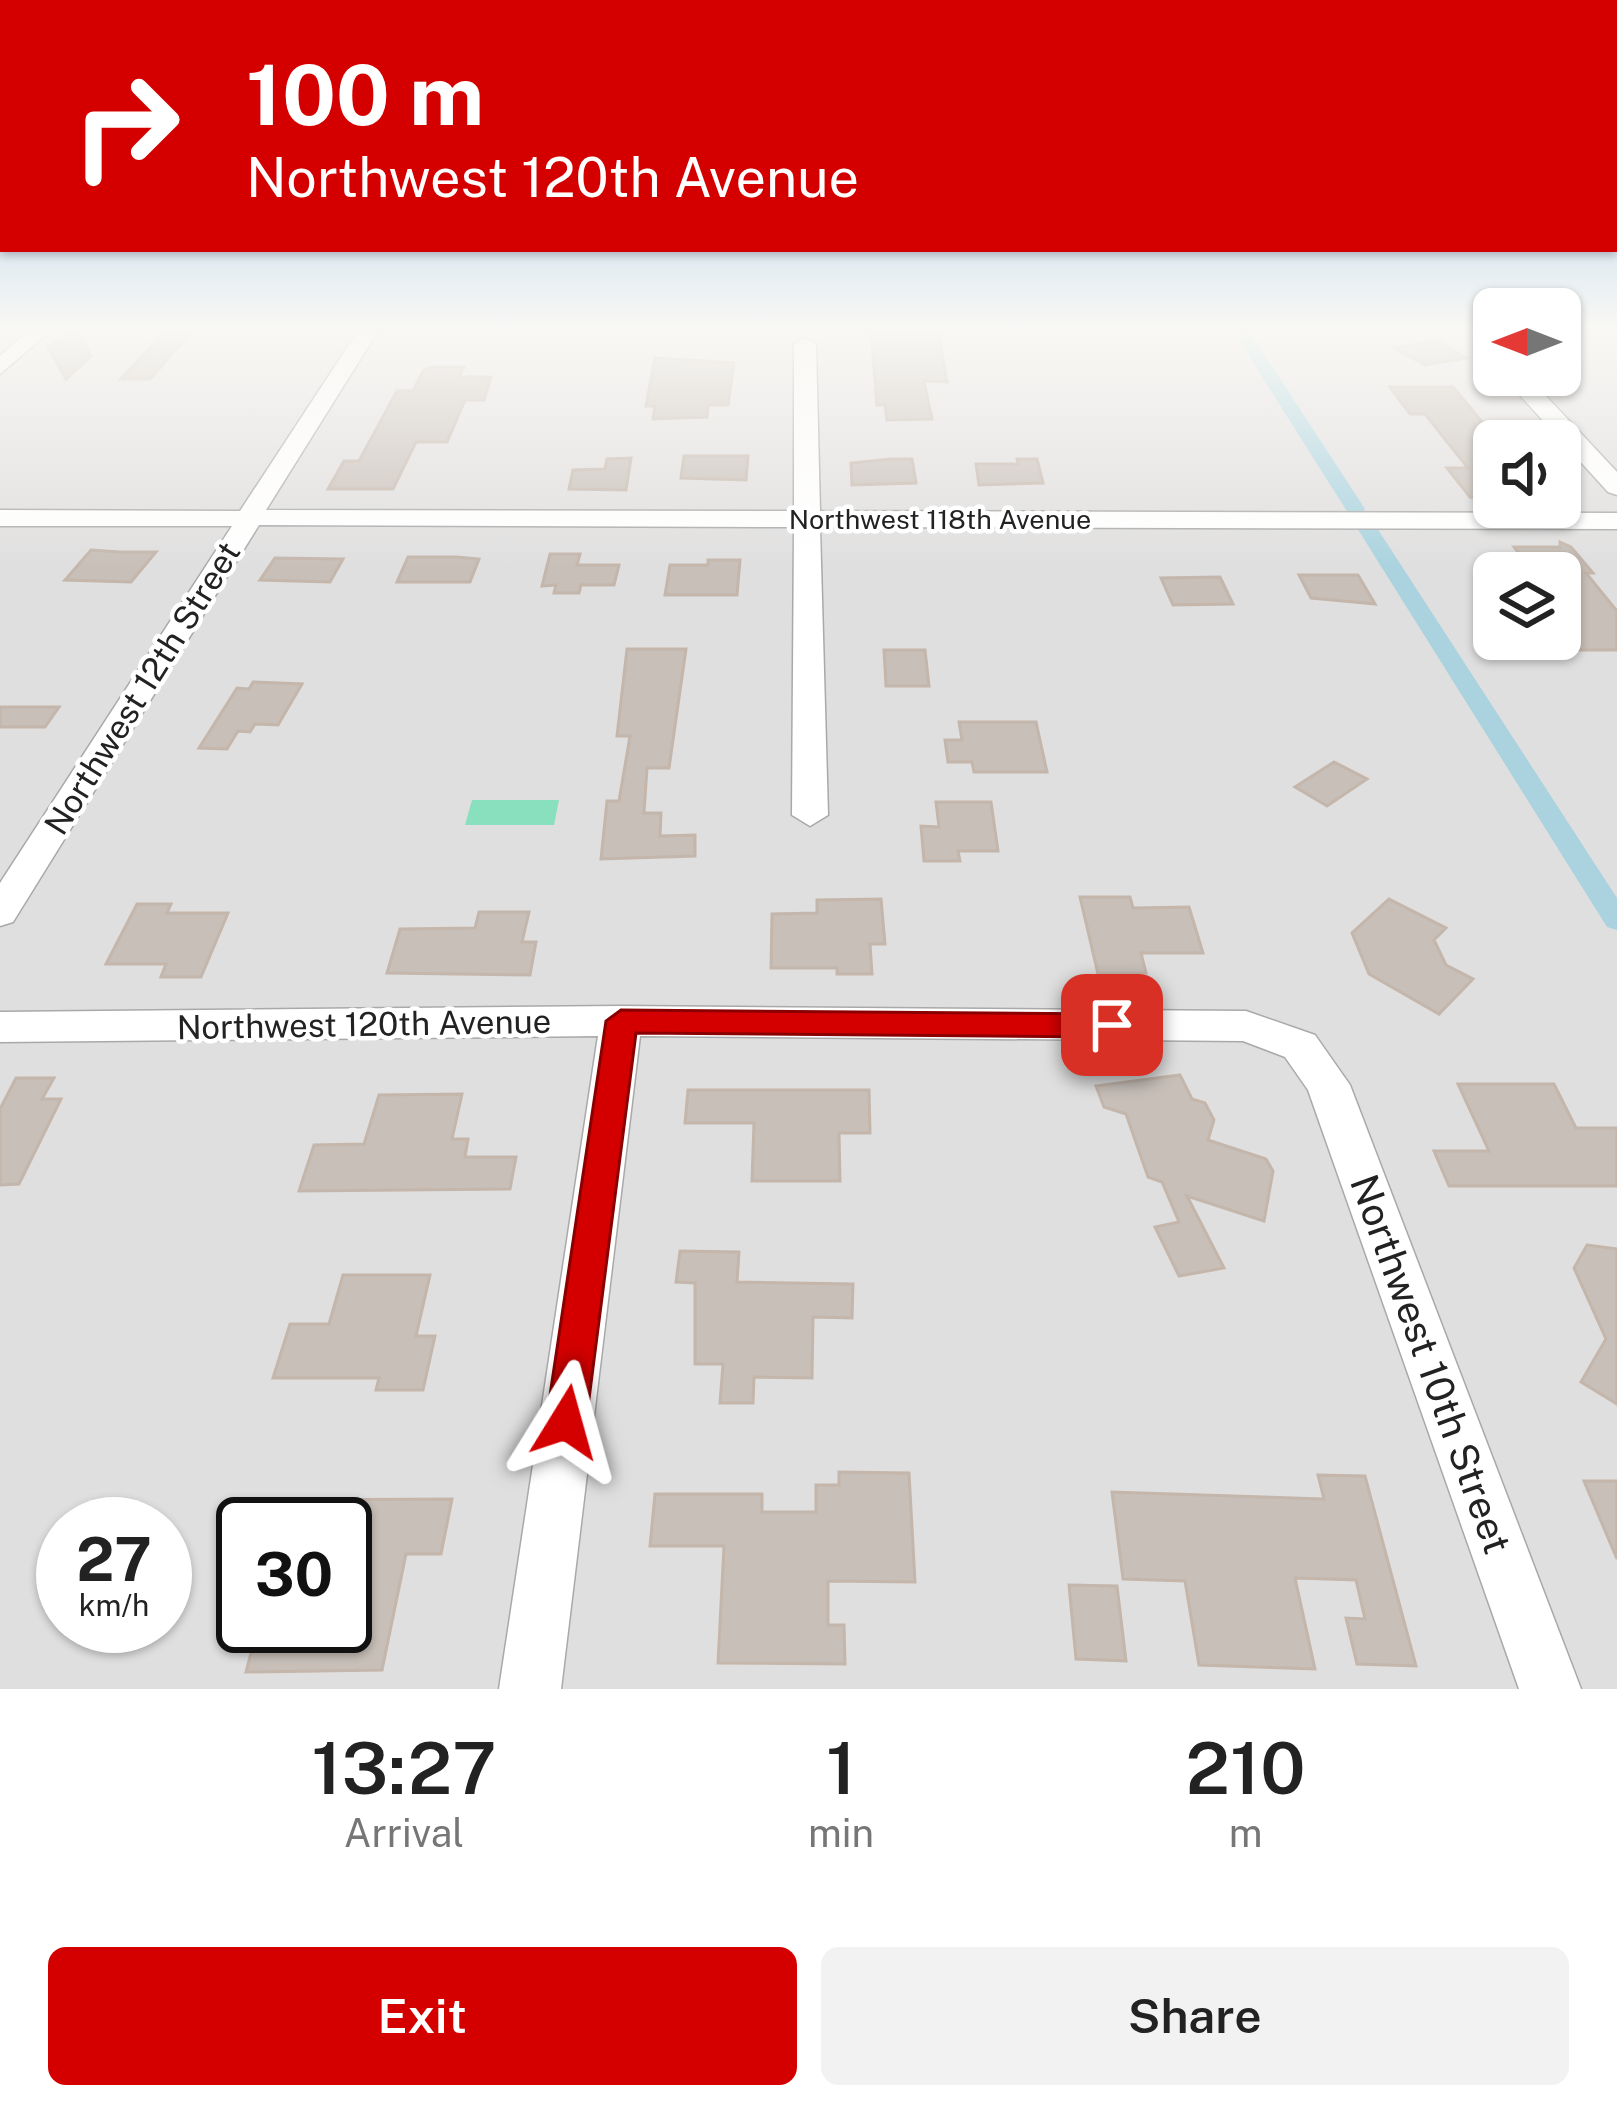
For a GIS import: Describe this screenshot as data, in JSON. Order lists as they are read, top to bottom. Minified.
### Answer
{"streets":{"street":["Northwest 118th Avenue","Northwest 12th Street","Northwest 120th Avenue","Northwest 10th Street"]},"crossings":[["Northwest 118th Avenue","Northwest 12th Street"],["Northwest 120th Avenue","Northwest 10th Street"]],"north":"left","page":{"turn":["100 m","Northwest 120th Avenue"],"speed":"27 km/h","limit":"30","eta":["13:27","Arrival","1","min","210","m"],"buttons":["Exit","Share"]}}
